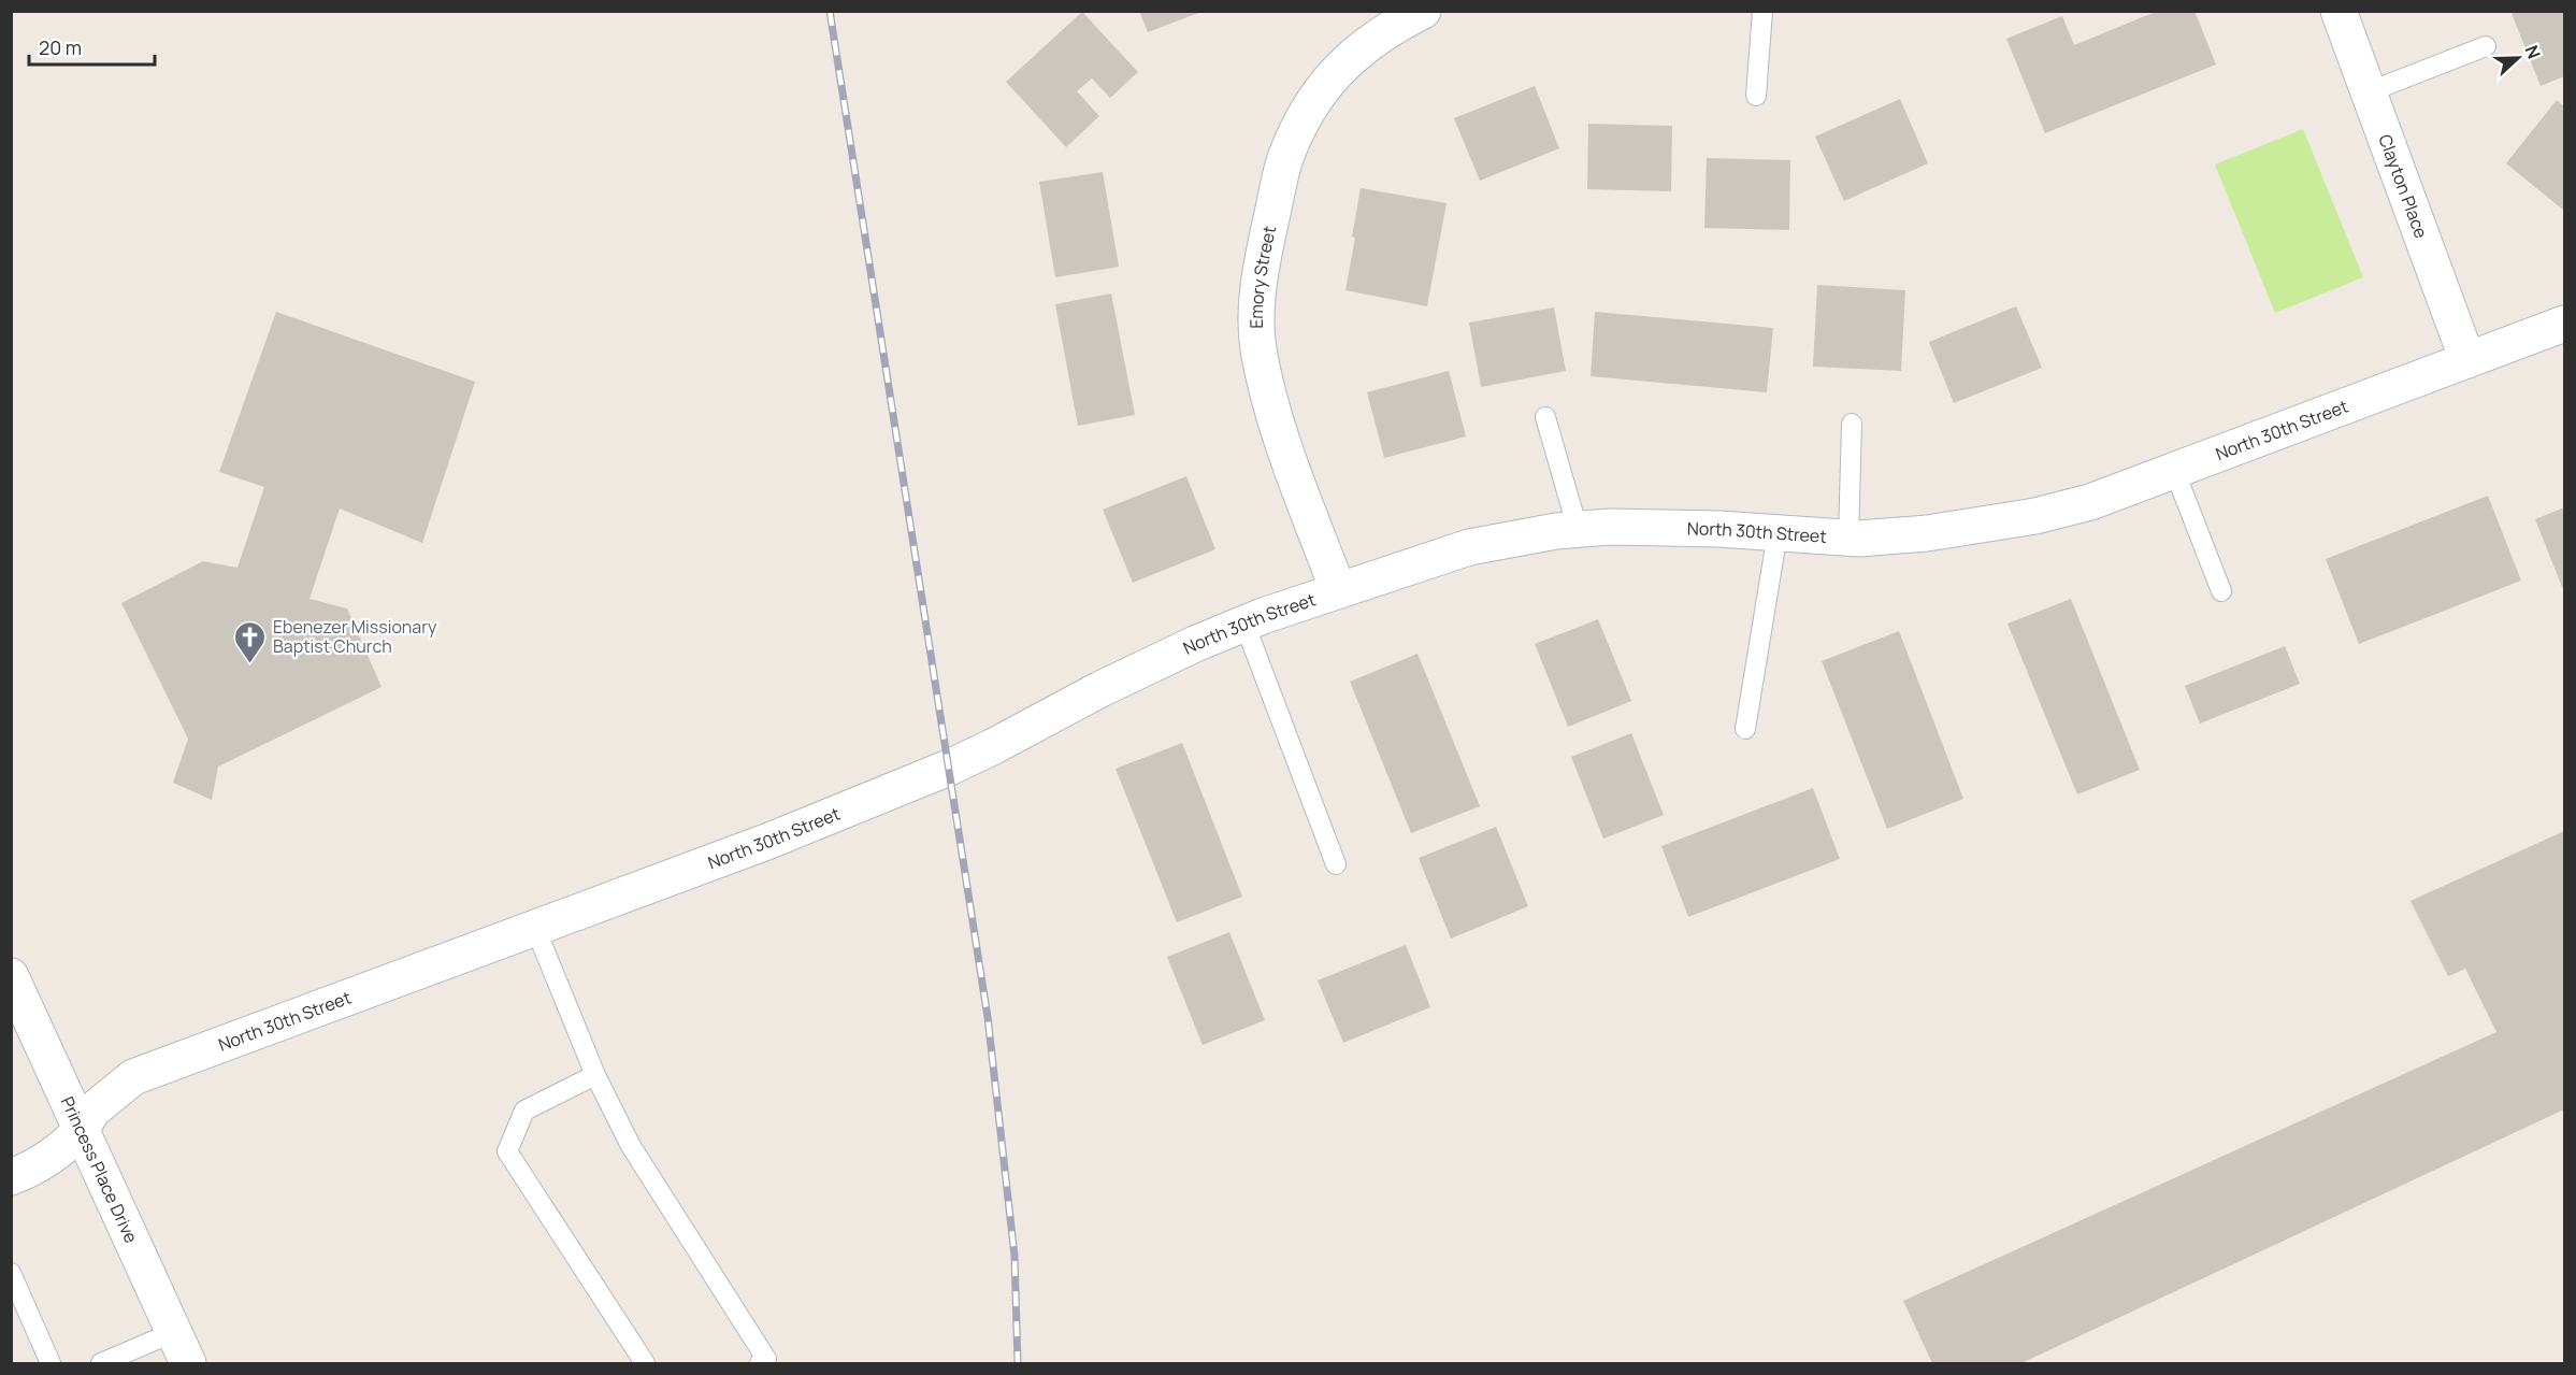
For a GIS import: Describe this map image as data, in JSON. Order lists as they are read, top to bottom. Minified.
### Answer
{"streets":{"street":["Clayton Place","Emory Street","North 30th Street","Princess Place Drive"]},"crossings":[["Clayton Place","North 30th Street"],["Emory Street","North 30th Street"],["North 30th Street","Princess Place Drive"]],"places":{"church":["Ebenezer Missionary Baptist Church"]},"scale_bar":"20 m","north":"right"}
